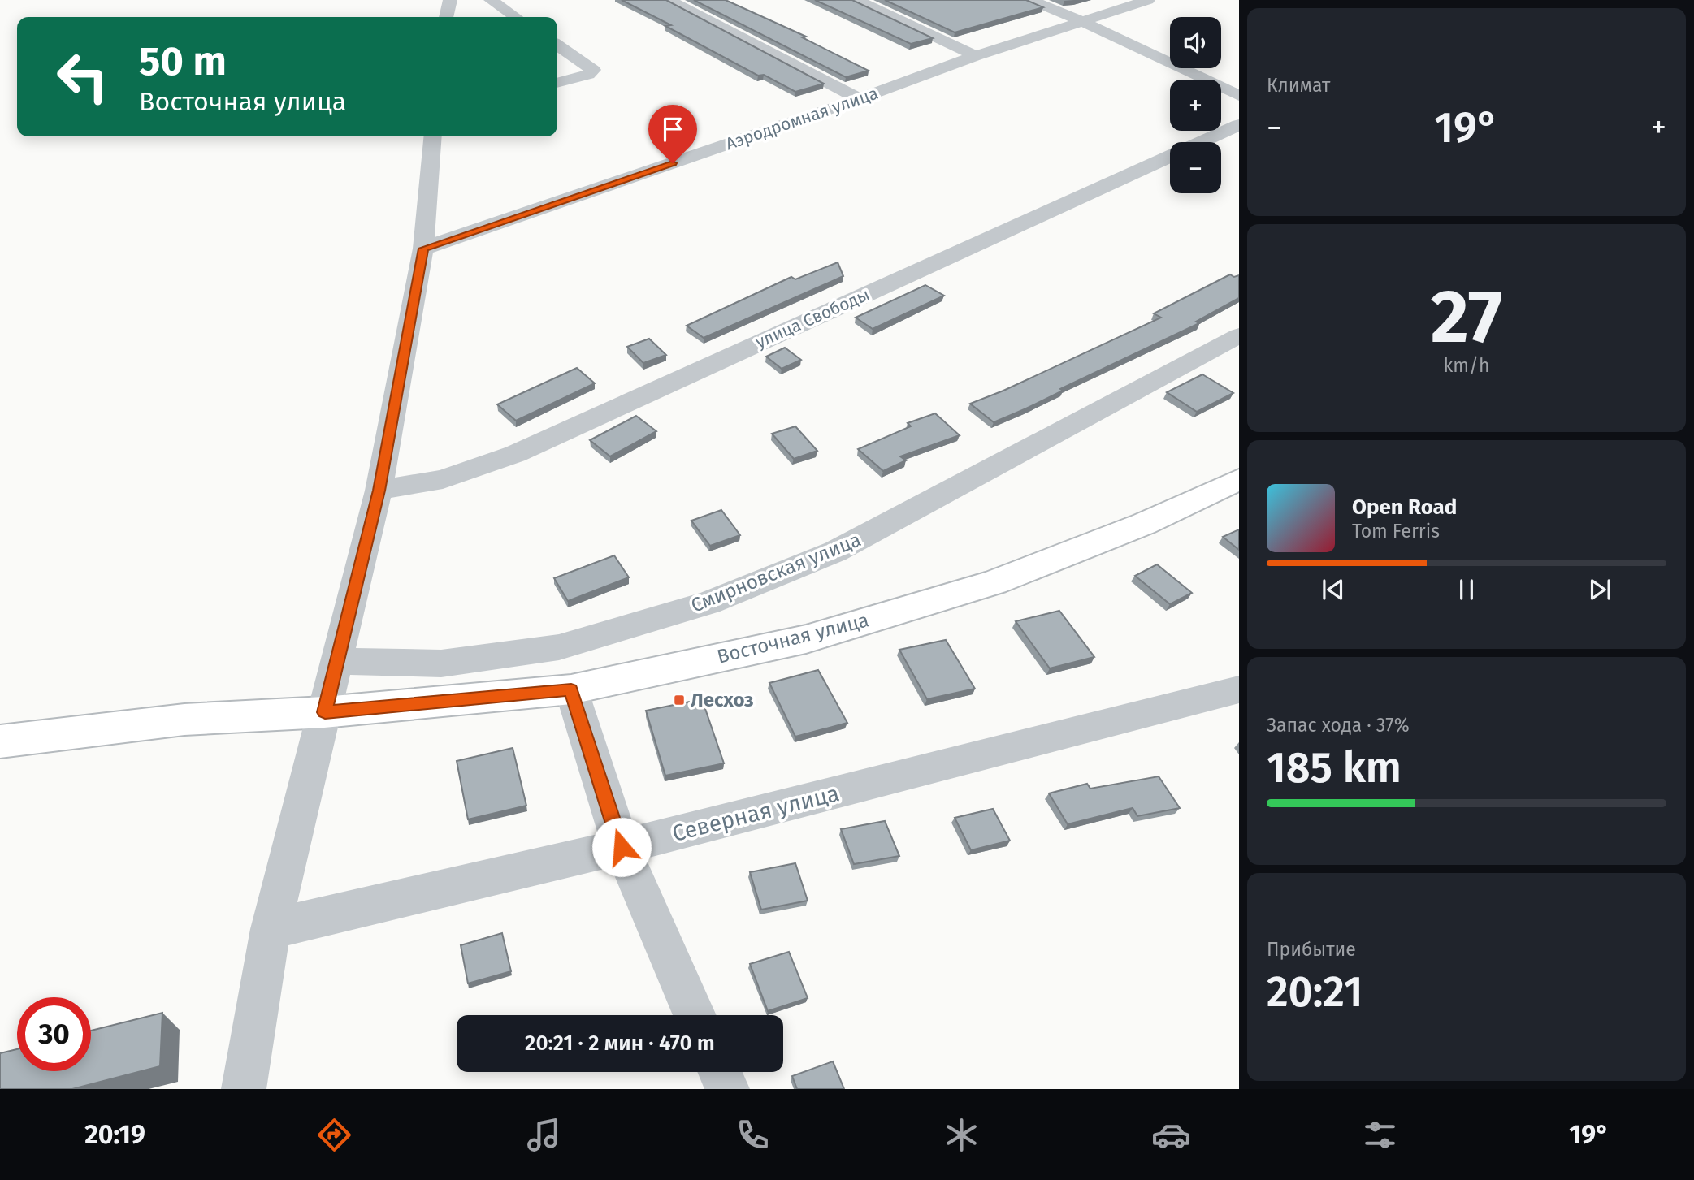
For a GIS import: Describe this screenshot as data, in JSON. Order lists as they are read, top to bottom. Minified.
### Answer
{"streets":{"main road":["Восточная улица"],"street":["Аэродромная улица","улица Свободы","Смирновская улица","Северная улица"]},"places":{"transit":["Лесхоз"]},"page":{"tile":["Климат",["27","km/h"],["Запас хода · 37%","185 km"],["Прибытие","20:21"]],"map_buttons":["+","−"],"turn":["50 m","Восточная улица"],"heat":["−","19°","+"],"song":["Open Road","Tom Ferris"],"limit":"30","trip":"20:21 · 2 мин · 470 m","tabs":["20:19","19°"]}}
